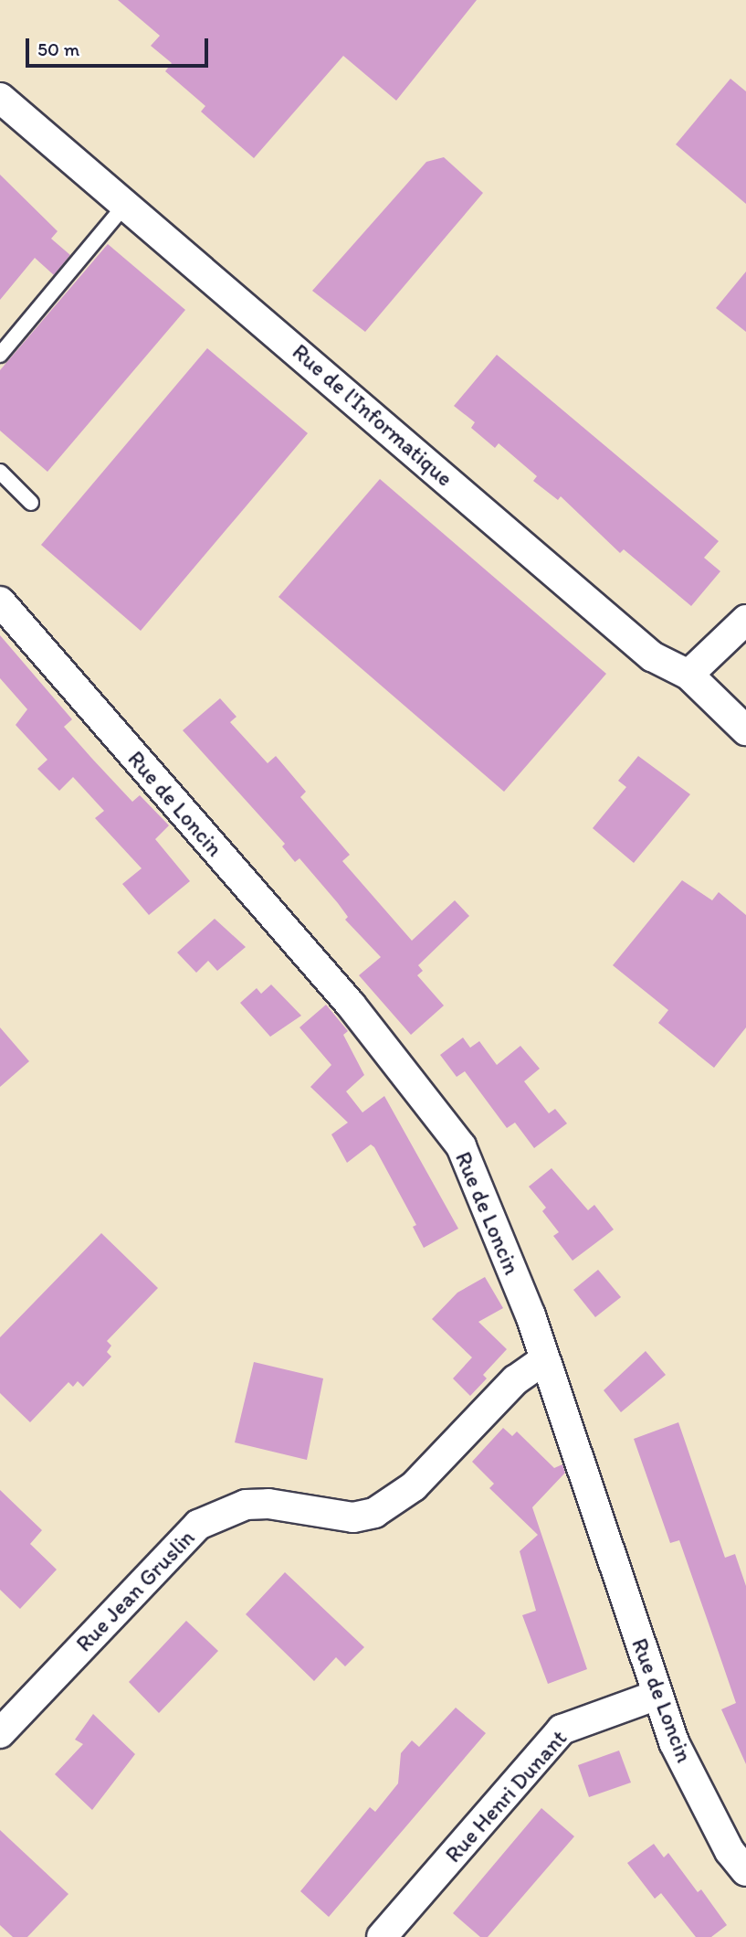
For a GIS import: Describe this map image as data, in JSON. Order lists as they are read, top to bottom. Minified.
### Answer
{"streets":{"street":["Rue de l'Informatique","Rue de Loncin","Rue Jean Gruslin","Rue Henri Dunant"]},"crossings":[["Rue de Loncin","Rue Jean Gruslin"],["Rue de Loncin","Rue Henri Dunant"]],"scale_bar":"50 m"}
